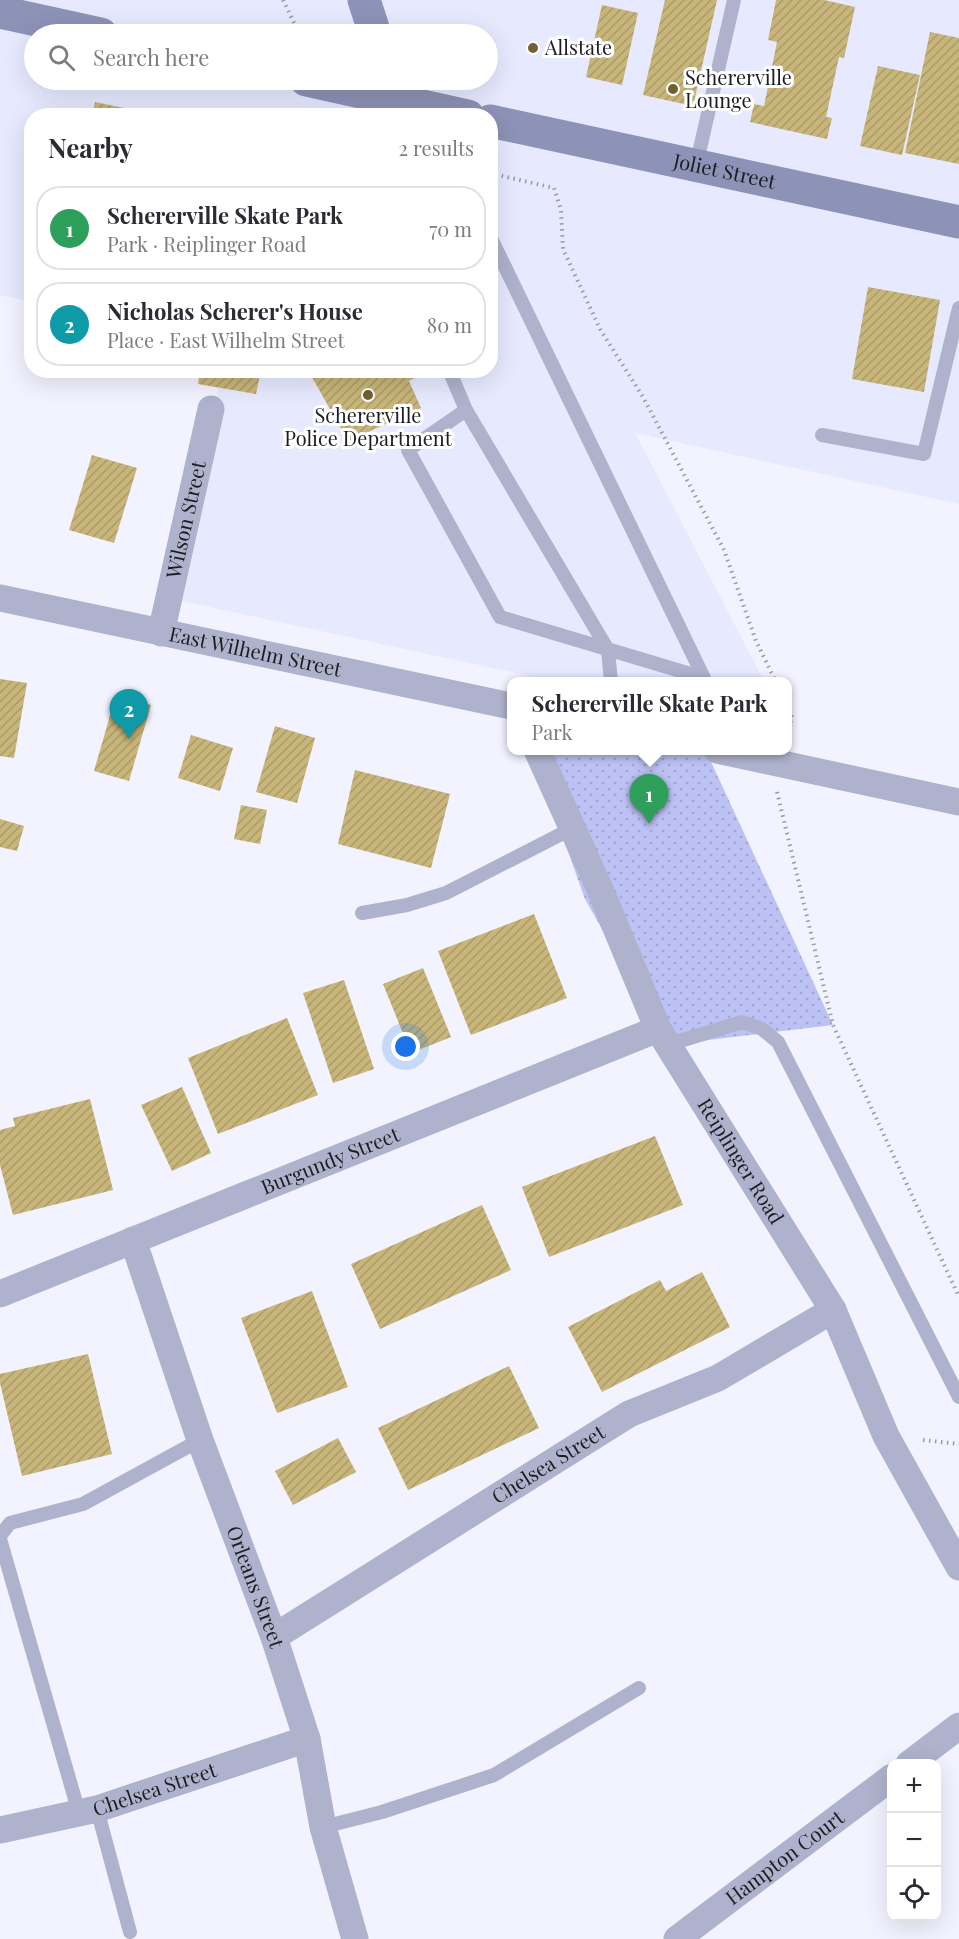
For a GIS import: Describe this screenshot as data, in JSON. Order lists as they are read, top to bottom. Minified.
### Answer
{"streets":{"street":["Joliet Street","Wilson Street","East Wilhelm Street","Burgundy Street","Reiplinger Road","Chelsea Street","Orleans Street","Hampton Court"]},"crossings":[["Wilson Street","East Wilhelm Street"],["Burgundy Street","Reiplinger Road"],["Burgundy Street","Orleans Street"],["Reiplinger Road","Chelsea Street"],["Chelsea Street","Orleans Street"]],"places":["Allstate","Schererville Lounge","Schererville Police Department"],"page":{"search":"Search here","heading":["Nearby","2 results"],"list":[{"mark":"1","name":"Schererville Skate Park","note":"Park · Reiplinger Road","value":"70 m"},{"mark":"2","name":"Nicholas Scherer's House","note":"Place · East Wilhelm Street","value":"80 m"}],"popup":["Schererville Skate Park","Park"],"pins":["2","1"],"map_buttons":["+","−"]}}
